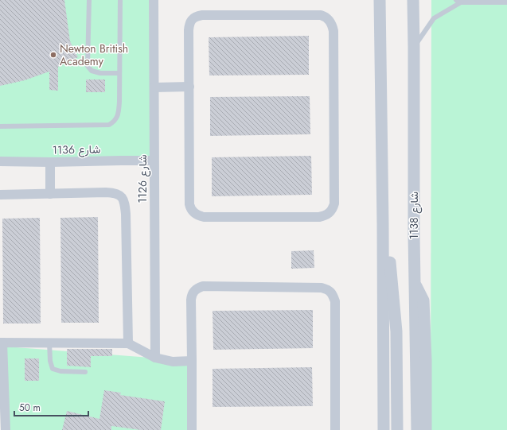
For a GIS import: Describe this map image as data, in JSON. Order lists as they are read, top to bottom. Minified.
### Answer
{"streets":{"street":["شارع 1136","شارع 1126","شارع 1138"]},"crossings":[["شارع 1136","شارع 1126"]],"places":["Newton British Academy"],"scale_bar":"50 m"}
